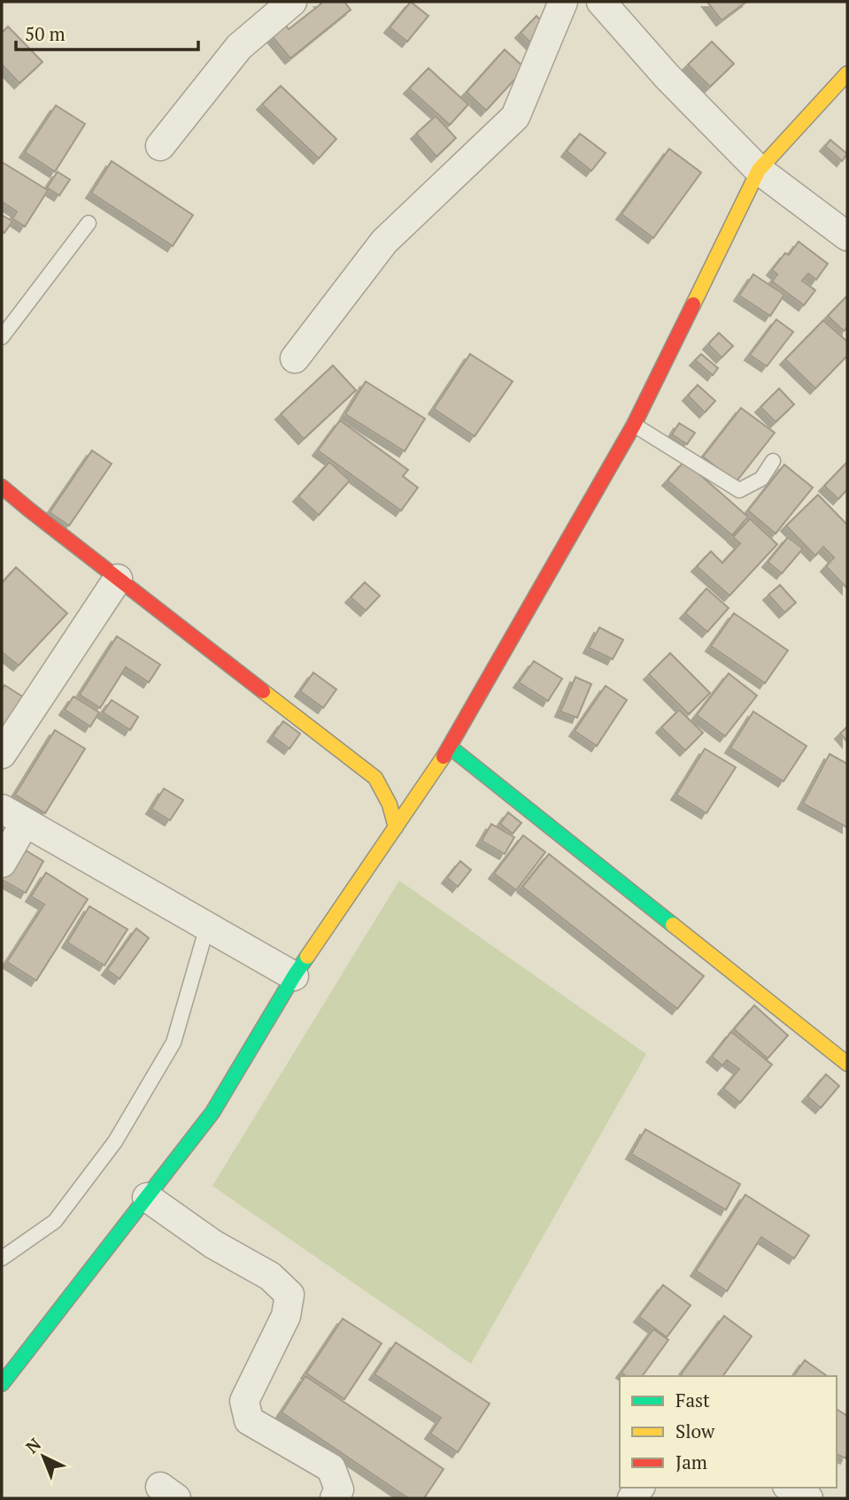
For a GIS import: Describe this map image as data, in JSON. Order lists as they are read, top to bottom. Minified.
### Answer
{"legend":["Fast","Slow","Jam"],"scale_bar":"50 m","north":"top left"}
